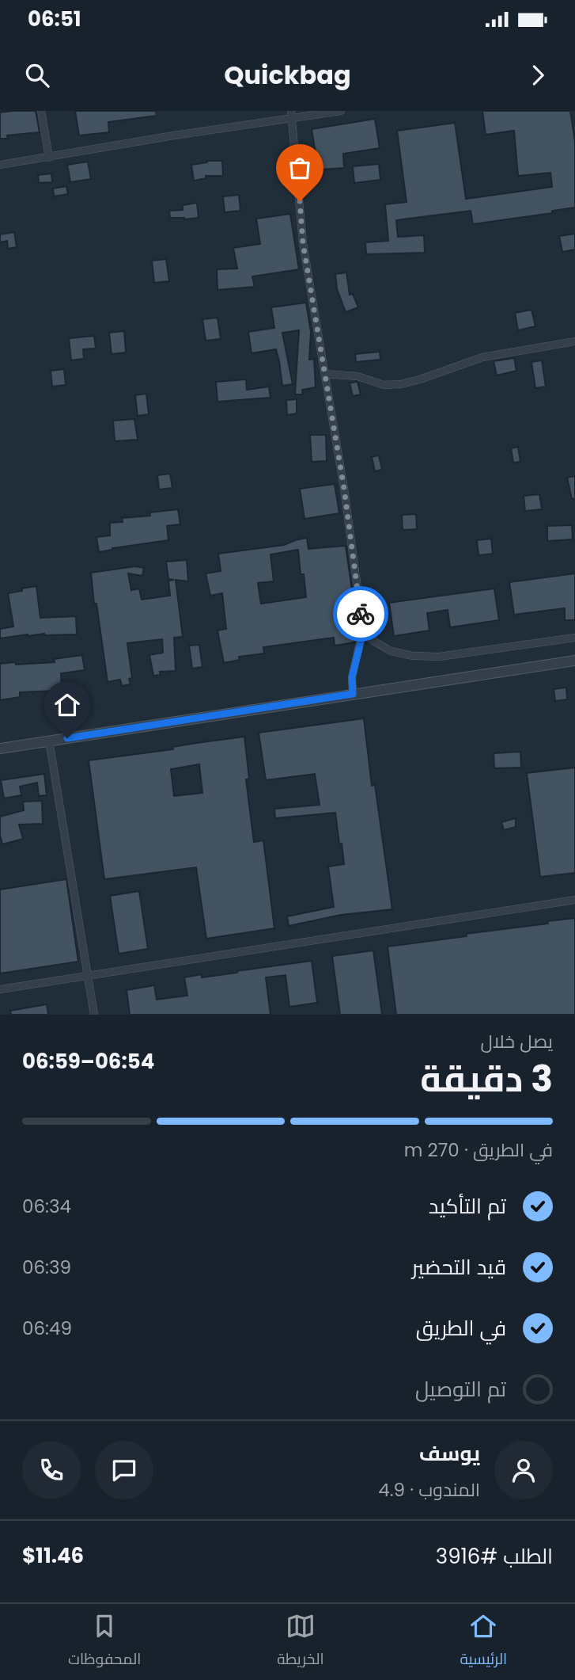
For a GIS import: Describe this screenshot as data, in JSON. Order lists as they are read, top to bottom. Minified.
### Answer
{"page":{"status":"06:51","header":"Quickbag","heading":["3 دقيقة","يصل خلال","06:54–06:59"],"panel":["يوسف","المندوب · 4.9","الطلب #3916","$11.46"],"bar":"في الطريق · 270 m","list":[["تم التأكيد","06:34"],["قيد التحضير","06:39"],["في الطريق","06:49"],"تم التوصيل"],"tabs":["الرئيسية","الخريطة","المحفوظات"]}}
